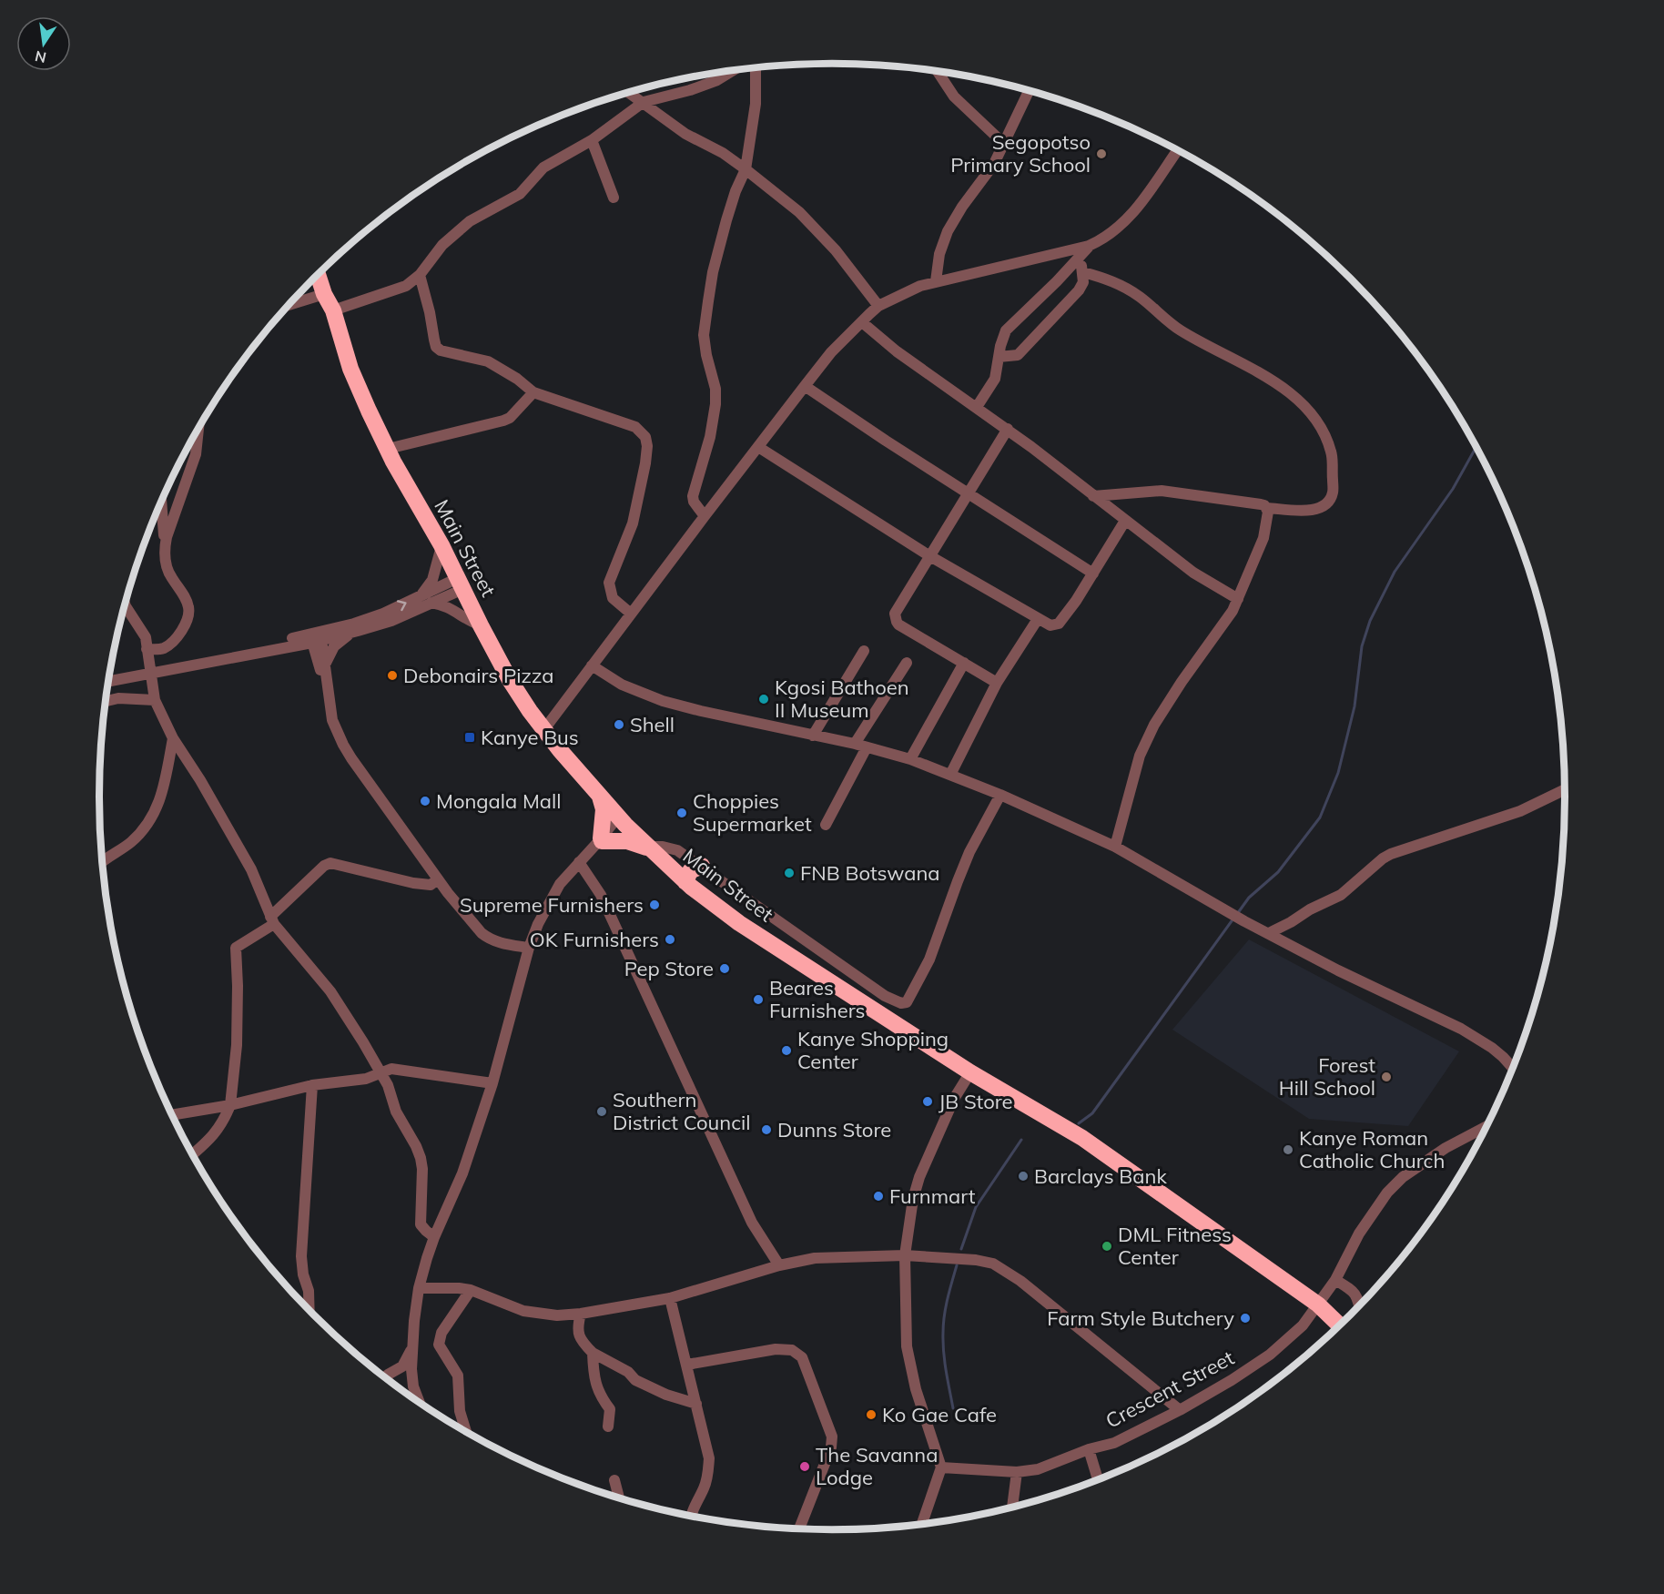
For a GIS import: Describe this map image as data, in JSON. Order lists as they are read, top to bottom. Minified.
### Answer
{"streets":{"highway":["Main Street"],"street":["Crescent Street"]},"crossings":[["Main Street","Crescent Street"]],"places":{"other":["Segopotso Primary School","Debonairs Pizza","Kgosi Bathoen II Museum","Shell","Mongala Mall","Choppies Supermarket","FNB Botswana","Supreme Furnishers","OK Furnishers","Pep Store","Beares Furnishers","Kanye Shopping Center","Forest Hill School","JB Store","Southern District Council","Dunns Store","Kanye Roman Catholic Church","Barclays Bank","Furnmart","DML Fitness Center","Farm Style Butchery","Ko Gae Cafe","The Savanna Lodge"],"transit":["Kanye Bus"]},"north":"bottom"}
